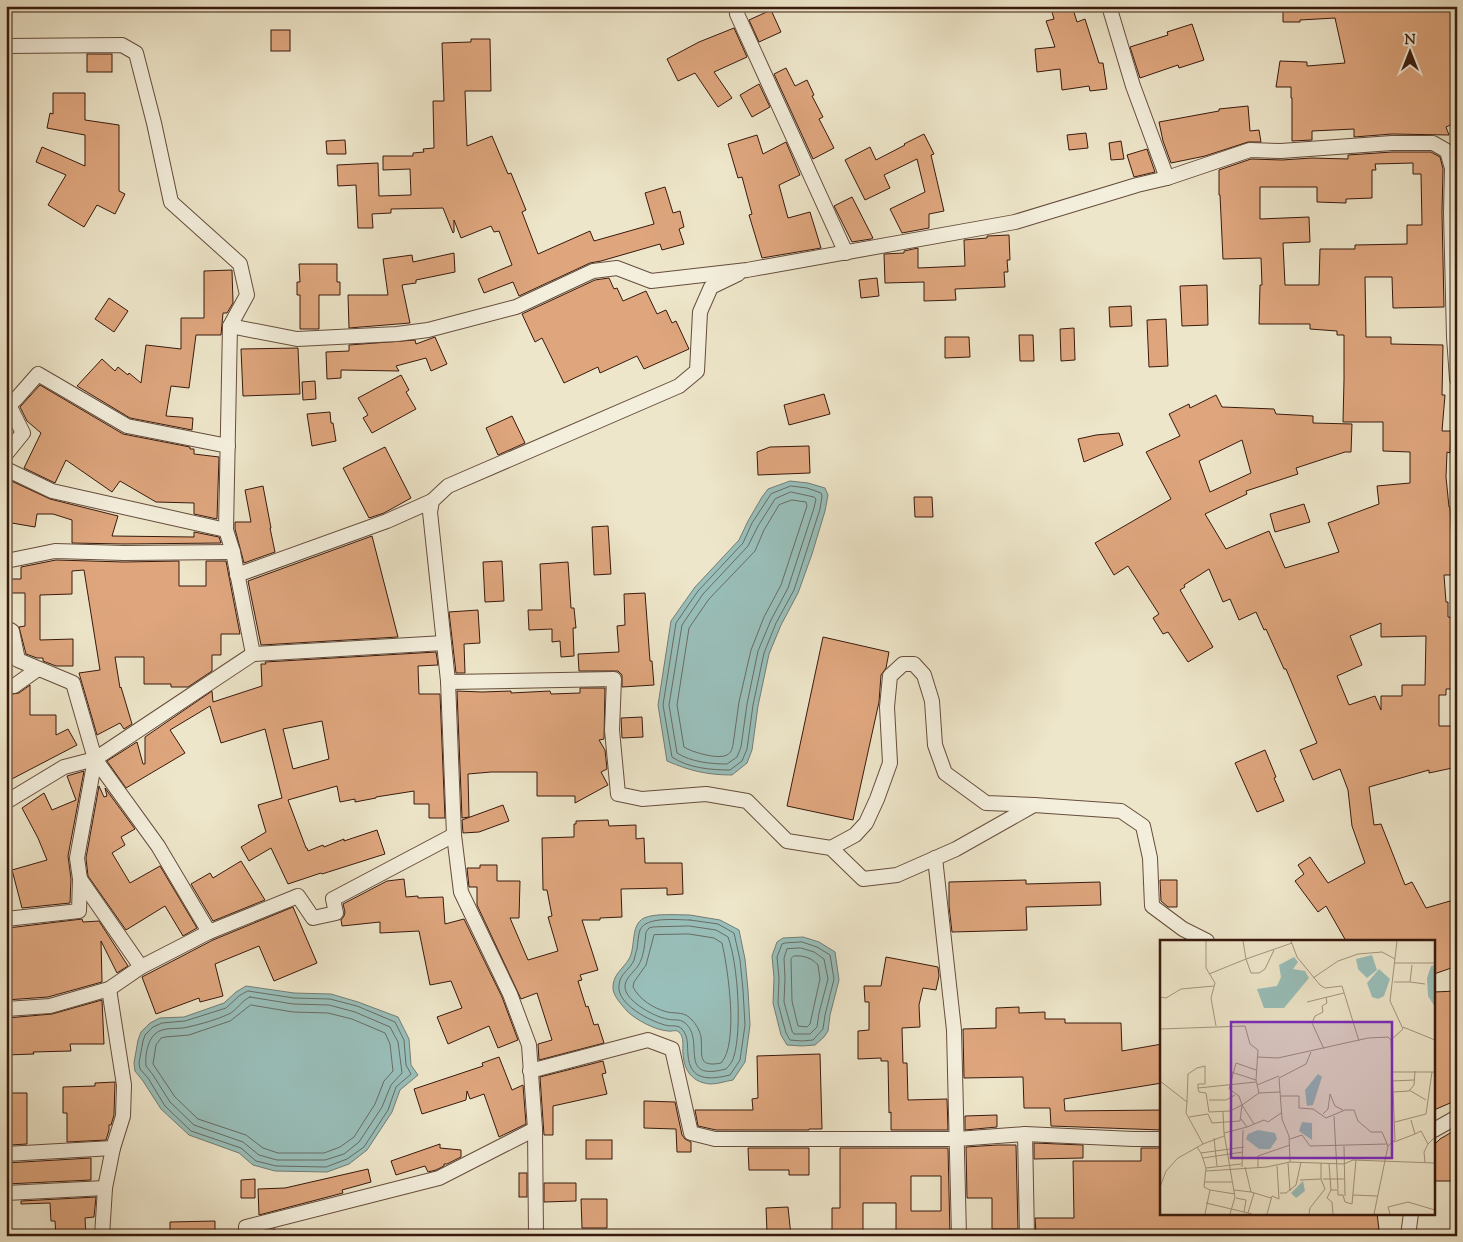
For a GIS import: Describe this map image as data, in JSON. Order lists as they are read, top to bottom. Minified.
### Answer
{"north":"top"}
